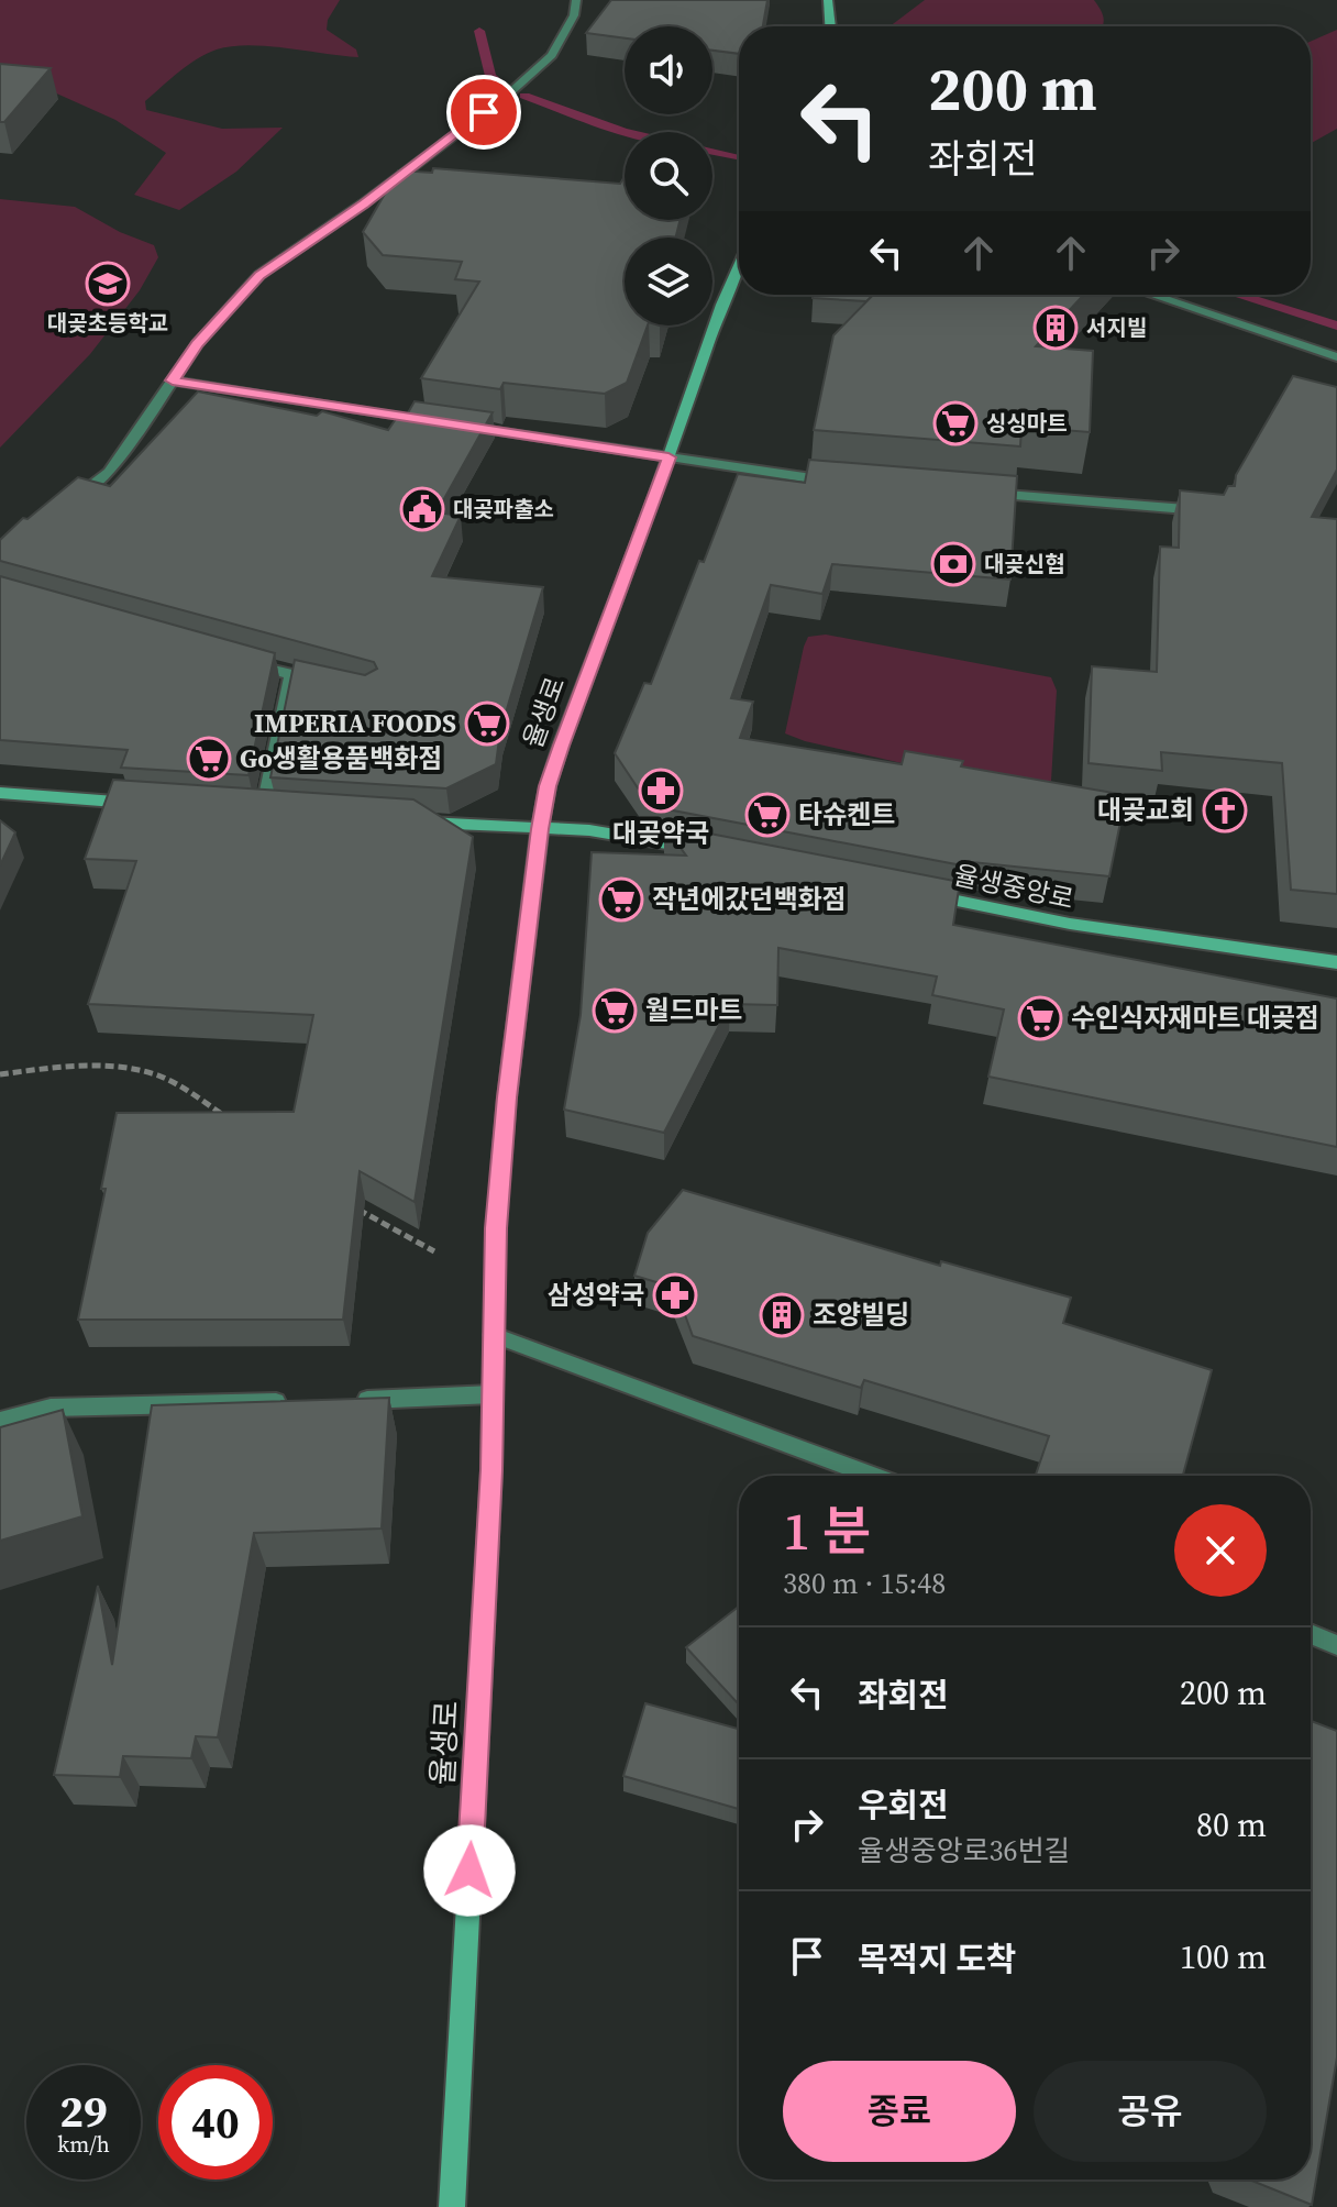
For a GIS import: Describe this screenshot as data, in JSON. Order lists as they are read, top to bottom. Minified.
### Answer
{"streets":{"street":["율생로","율생중앙로"]},"places":{"school or university":["대곶초등학교"],"building":["서지빌","조양빌딩"],"supermarket":["싱싱마트","IMPERIA FOODS","Go생활용품백화점","타슈켄트","작년에갔던백화점","월드마트","수인식자재마트 대곶점"],"public building":["대곶파출소"],"bank":["대곶신협"],"pharmacy":["대곶약국","삼성약국"],"church":["대곶교회"]},"page":{"turn":["200 m","좌회전"],"heading":["1 분","380 m · 15:48"],"list":[{"name":"좌회전","value":"200 m"},{"name":"우회전","note":"율생중앙로36번길","value":"80 m"},{"name":"목적지 도착","value":"100 m"}],"buttons":["종료","공유"],"speed":"29 km/h","limit":"40"}}
